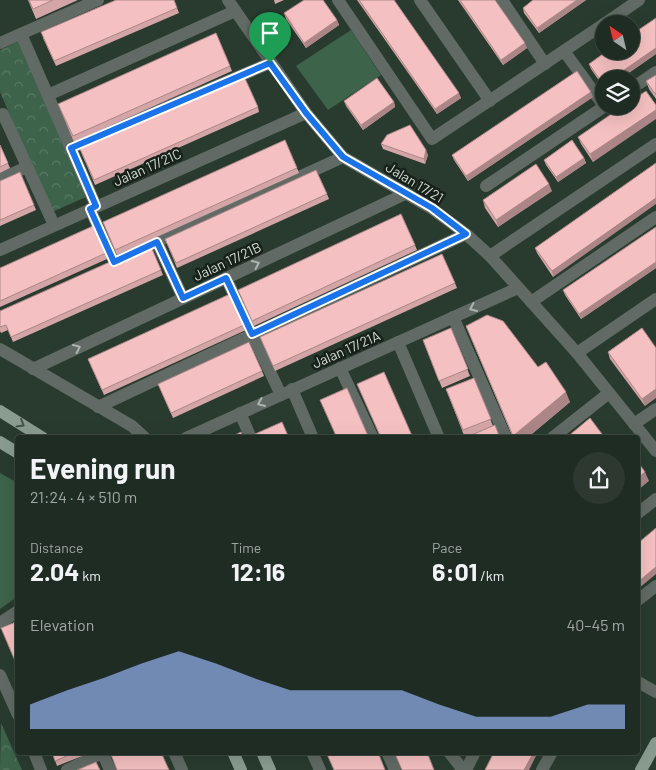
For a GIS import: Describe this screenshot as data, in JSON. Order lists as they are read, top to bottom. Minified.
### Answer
{"streets":{"street":["Jalan 17/21C","Jalan 17/21","Jalan 17/21B","Jalan 17/21A"]},"crossings":[["Jalan 17/21C","Jalan 17/21"],["Jalan 17/21","Jalan 17/21B"],["Jalan 17/21","Jalan 17/21A"]],"north":"top left","page":{"heading":["Evening run","21:24 · 4 × 510 m"],"stats":[["Distance","2.04 km"],["Time","12:16"],["Pace","6:01 /km"]],"chart":["Elevation","40–45 m"]}}
